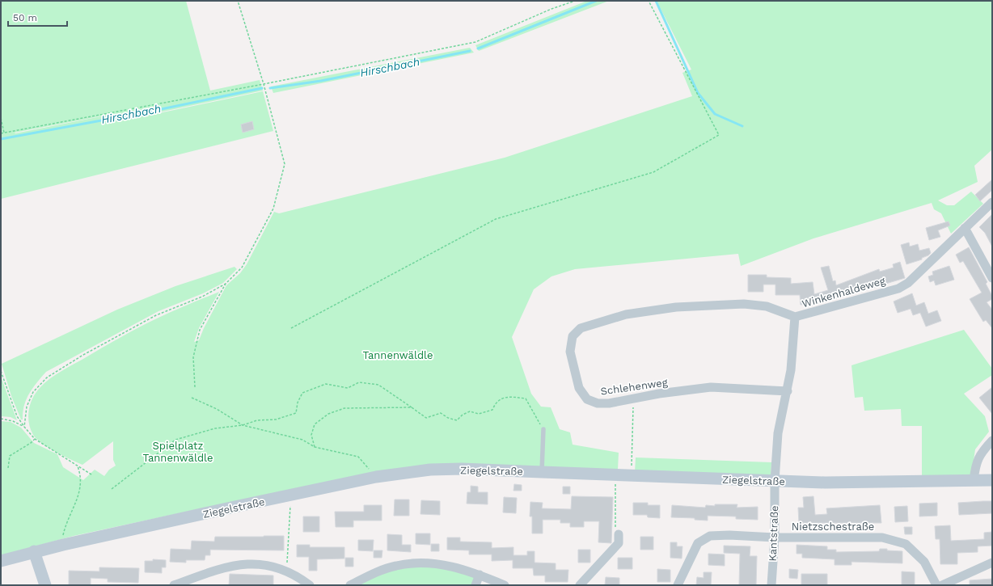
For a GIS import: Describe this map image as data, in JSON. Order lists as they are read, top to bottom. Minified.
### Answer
{"streets":{"main road":["Ziegelstraße"],"street":["Winkenhaldeweg","Schlehenweg","Nietzschestraße","Kantstraße"]},"crossings":[["Winkenhaldeweg","Schlehenweg"],["Winkenhaldeweg","Ziegelstraße"],["Winkenhaldeweg","Kantstraße"],["Ziegelstraße","Kantstraße"],["Nietzschestraße","Kantstraße"]],"water":["Hirschbach"],"parks":["Tannenwäldle","Spielplatz Tannenwäldle"],"scale_bar":"50 m"}
